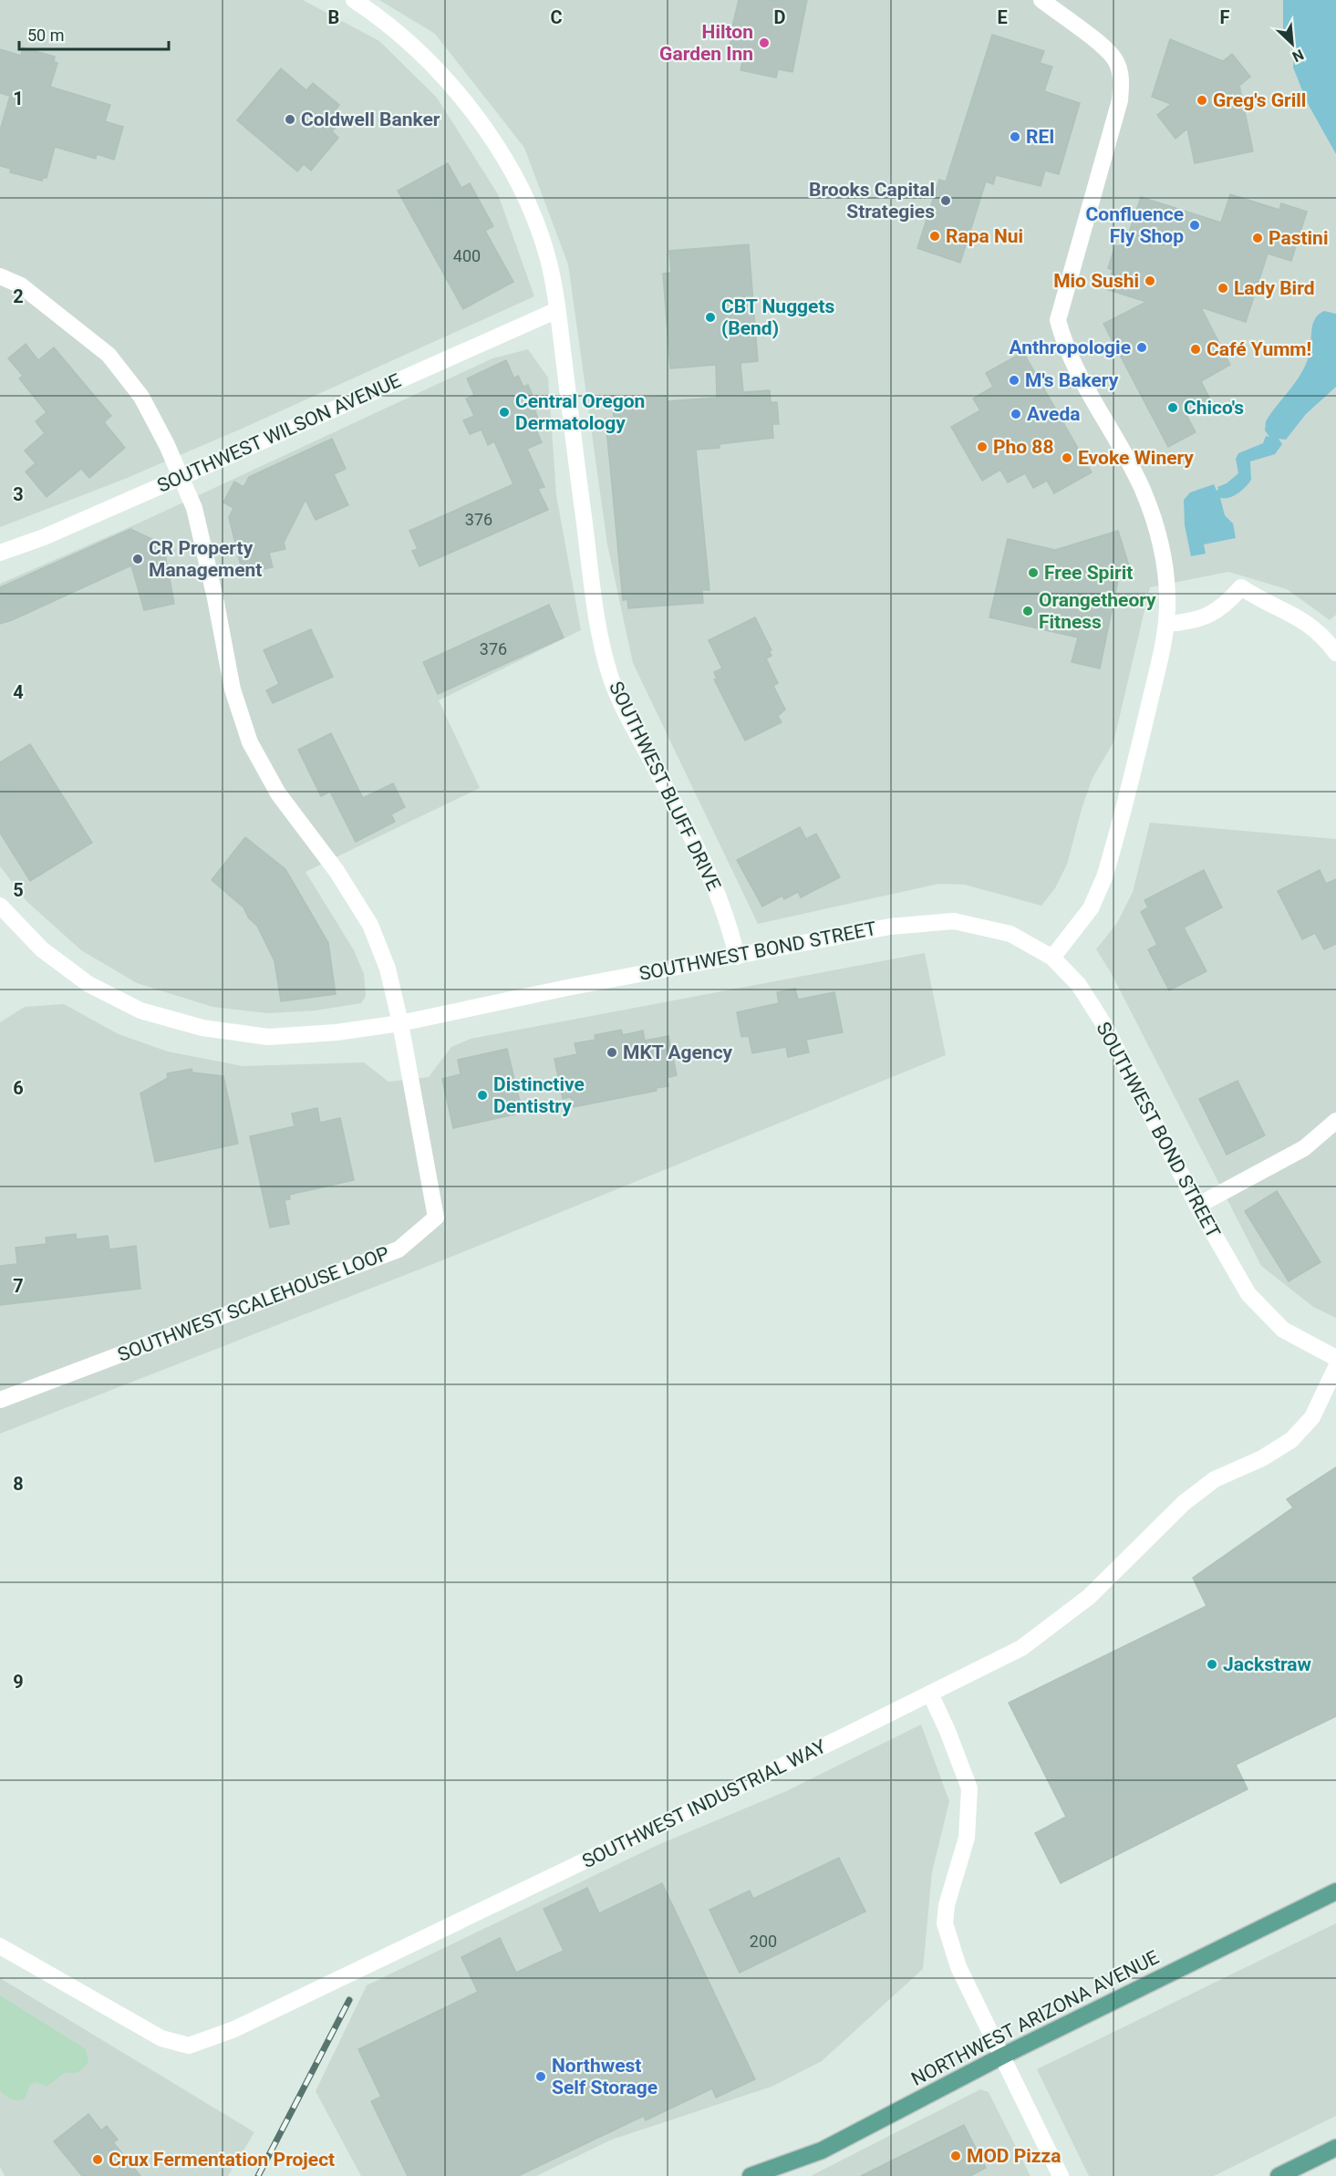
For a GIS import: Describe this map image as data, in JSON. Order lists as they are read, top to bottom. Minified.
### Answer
{"streets":{"main road":["NORTHWEST ARIZONA AVENUE"],"street":["SOUTHWEST WILSON AVENUE","SOUTHWEST BLUFF DRIVE","SOUTHWEST BOND STREET","SOUTHWEST SCALEHOUSE LOOP","SOUTHWEST INDUSTRIAL WAY"]},"crossings":[["SOUTHWEST WILSON AVENUE","SOUTHWEST BLUFF DRIVE"],["SOUTHWEST BLUFF DRIVE","SOUTHWEST BOND STREET"],["SOUTHWEST BOND STREET","SOUTHWEST SCALEHOUSE LOOP"]],"places":["Hilton Garden Inn","Greg's Grill","Coldwell Banker","REI","Brooks Capital Strategies","Confluence Fly Shop","Rapa Nui","Pastini","Mio Sushi","Lady Bird","CBT Nuggets (Bend)","Anthropologie","Café Yumm!","M's Bakery","Chico's","Central Oregon Dermatology","Aveda","Pho 88","Evoke Winery","CR Property Management","Free Spirit","Orangetheory Fitness","MKT Agency","Distinctive Dentistry","Jackstraw","Northwest Self Storage","MOD Pizza","Crux Fermentation Project"],"house_numbers":["400","376","376","200"],"scale_bar":"50 m","north":"bottom right","grid":{"columns":["B","C","D","E","F"],"rows":["1","2","3","4","5","6","7","8","9"]}}
